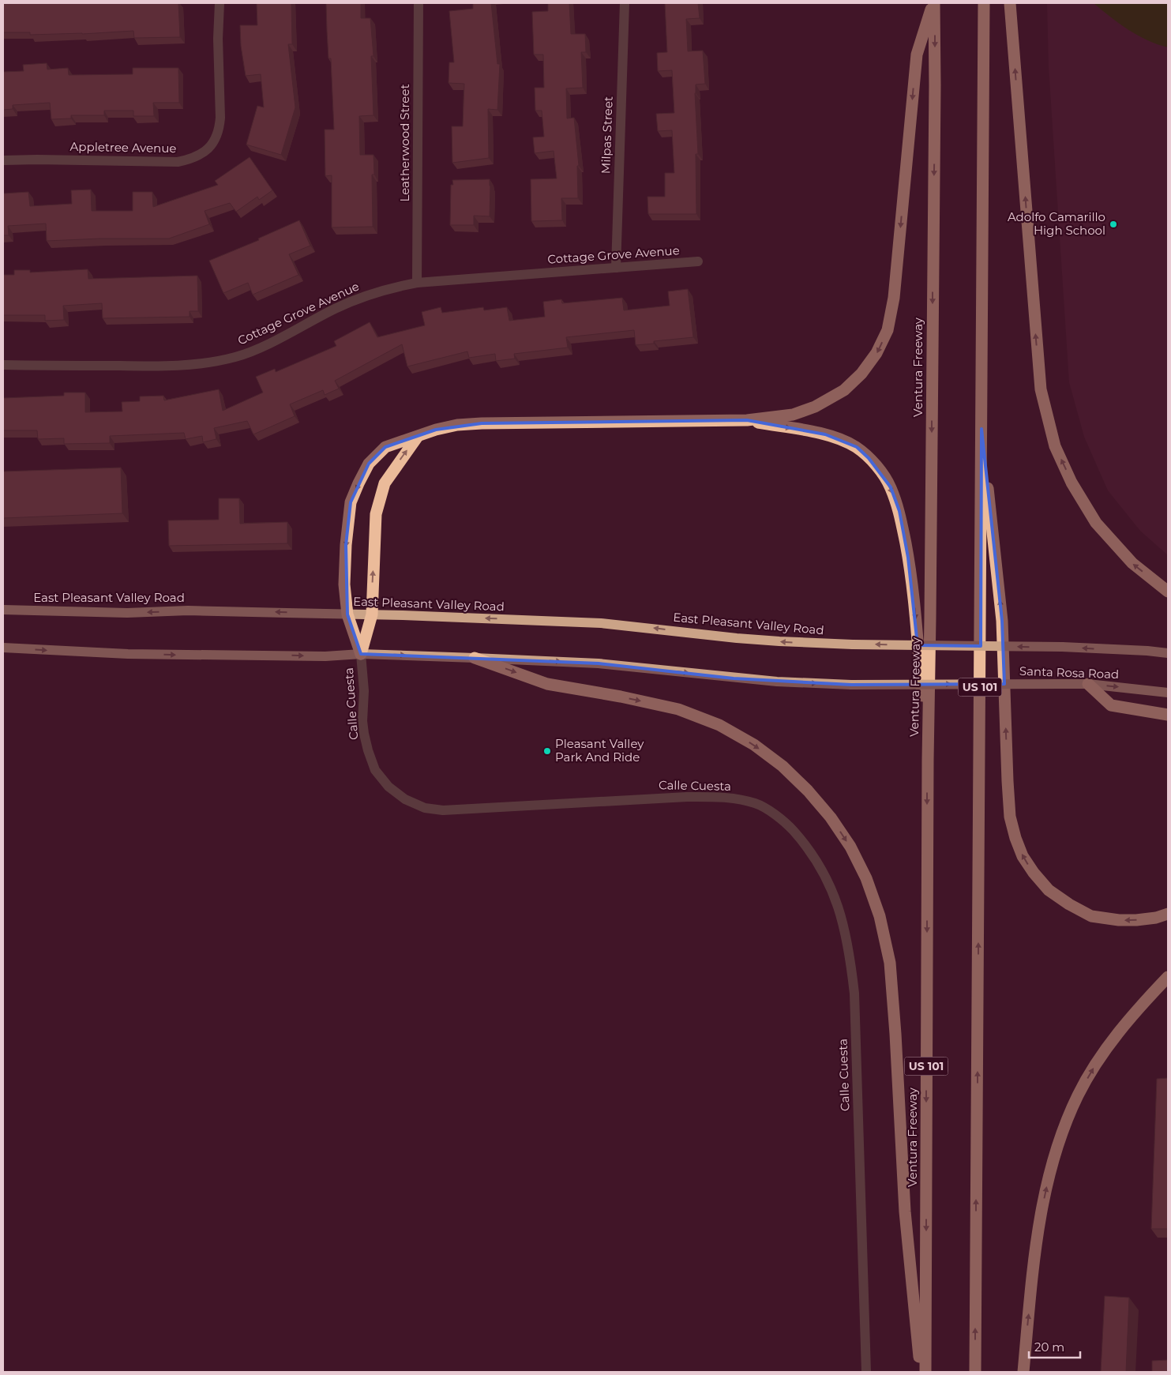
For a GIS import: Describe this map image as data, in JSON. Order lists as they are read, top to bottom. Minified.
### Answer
{"streets":{"highway":["Ventura Freeway","US 101"],"main road":["East Pleasant Valley Road","Santa Rosa Road"],"street":["Milpas Street","Leatherwood Street","Appletree Avenue","Cottage Grove Avenue","Calle Cuesta"]},"crossings":[["Milpas Street","Cottage Grove Avenue"],["Leatherwood Street","Cottage Grove Avenue"],["East Pleasant Valley Road","Santa Rosa Road"]],"places":["Adolfo Camarillo High School","Pleasant Valley Park And Ride"],"scale_bar":"20 m"}
